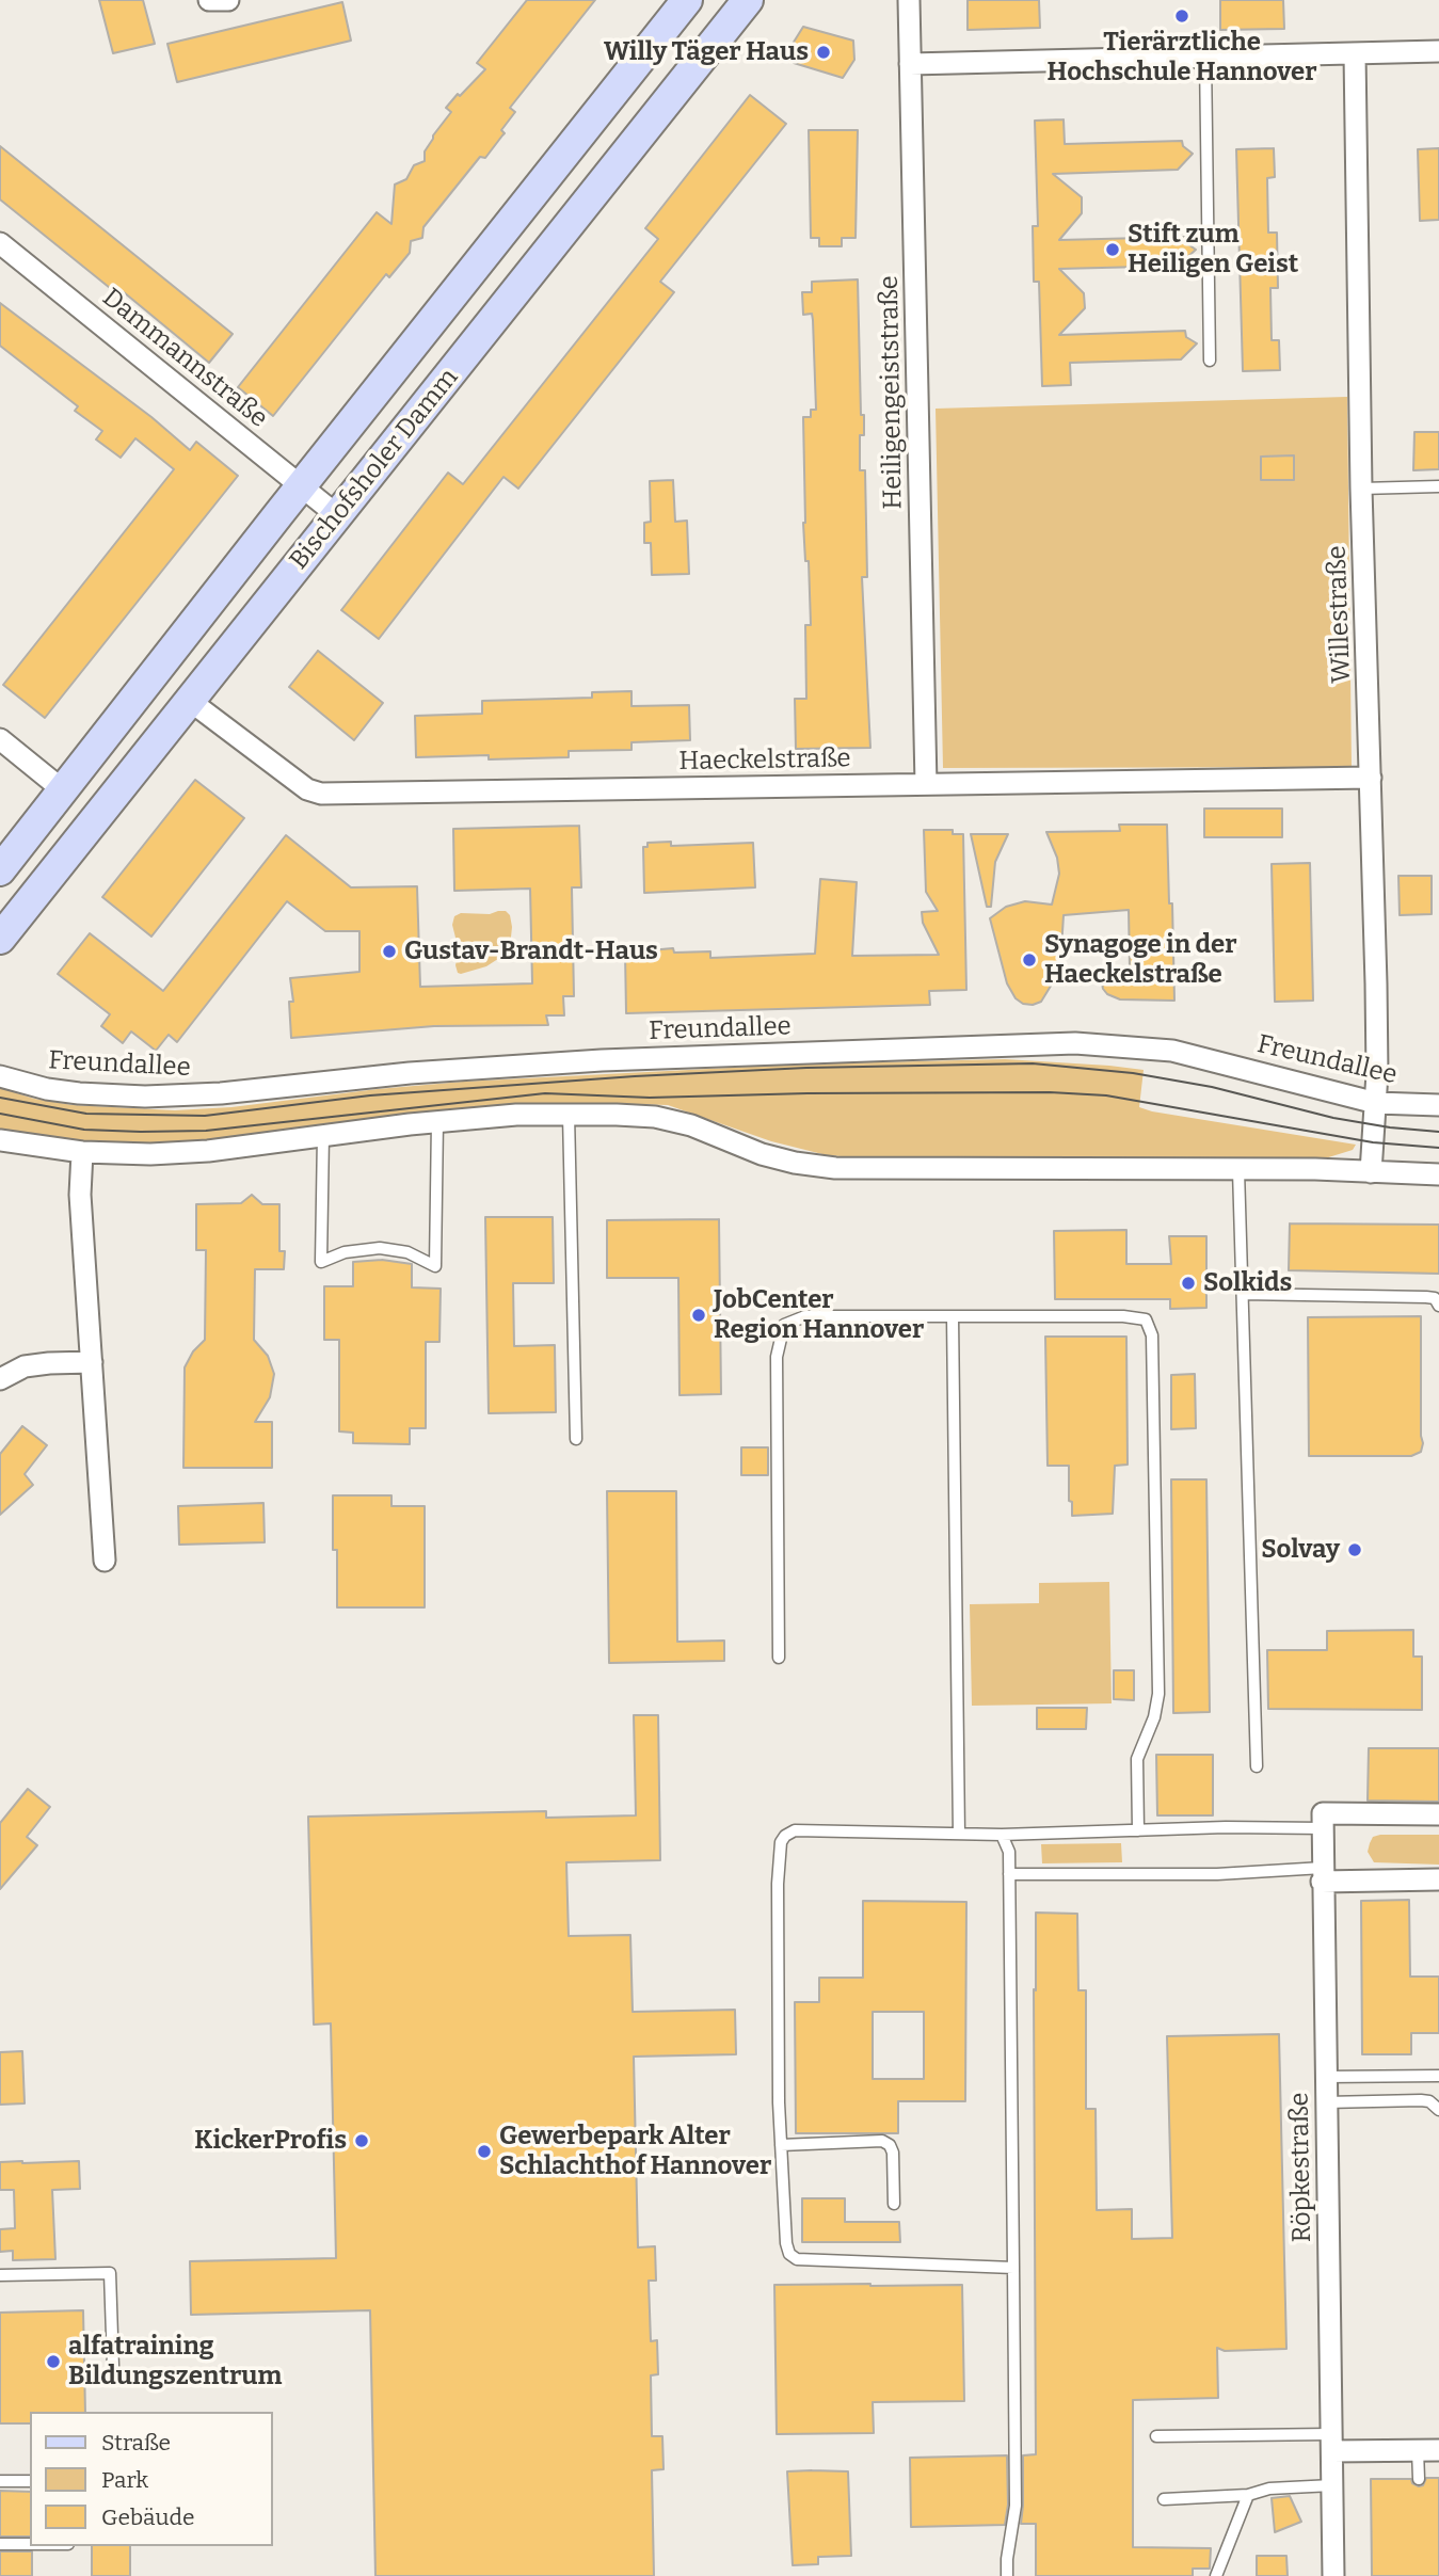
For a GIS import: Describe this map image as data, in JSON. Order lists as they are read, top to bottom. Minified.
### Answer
{"streets":{"main road":["Bischofsholer Damm"],"street":["Dammannstraße","Heiligengeiststraße","Willestraße","Haeckelstraße","Freundallee","Röpkestraße"]},"crossings":[["Dammannstraße","Bischofsholer Damm"],["Heiligengeiststraße","Haeckelstraße"],["Bischofsholer Damm","Haeckelstraße"],["Willestraße","Haeckelstraße"],["Willestraße","Freundallee"]],"places":["Tierärztliche Hochschule Hannover","Willy Täger Haus","Stift zum Heiligen Geist","Gustav-Brandt-Haus","Synagoge in der Haeckelstraße","Solkids","JobCenter Region Hannover","Solvay","KickerProfis","Gewerbepark Alter Schlachthof Hannover","alfatraining Bildungszentrum"],"legend":["Straße","Park","Gebäude"]}
